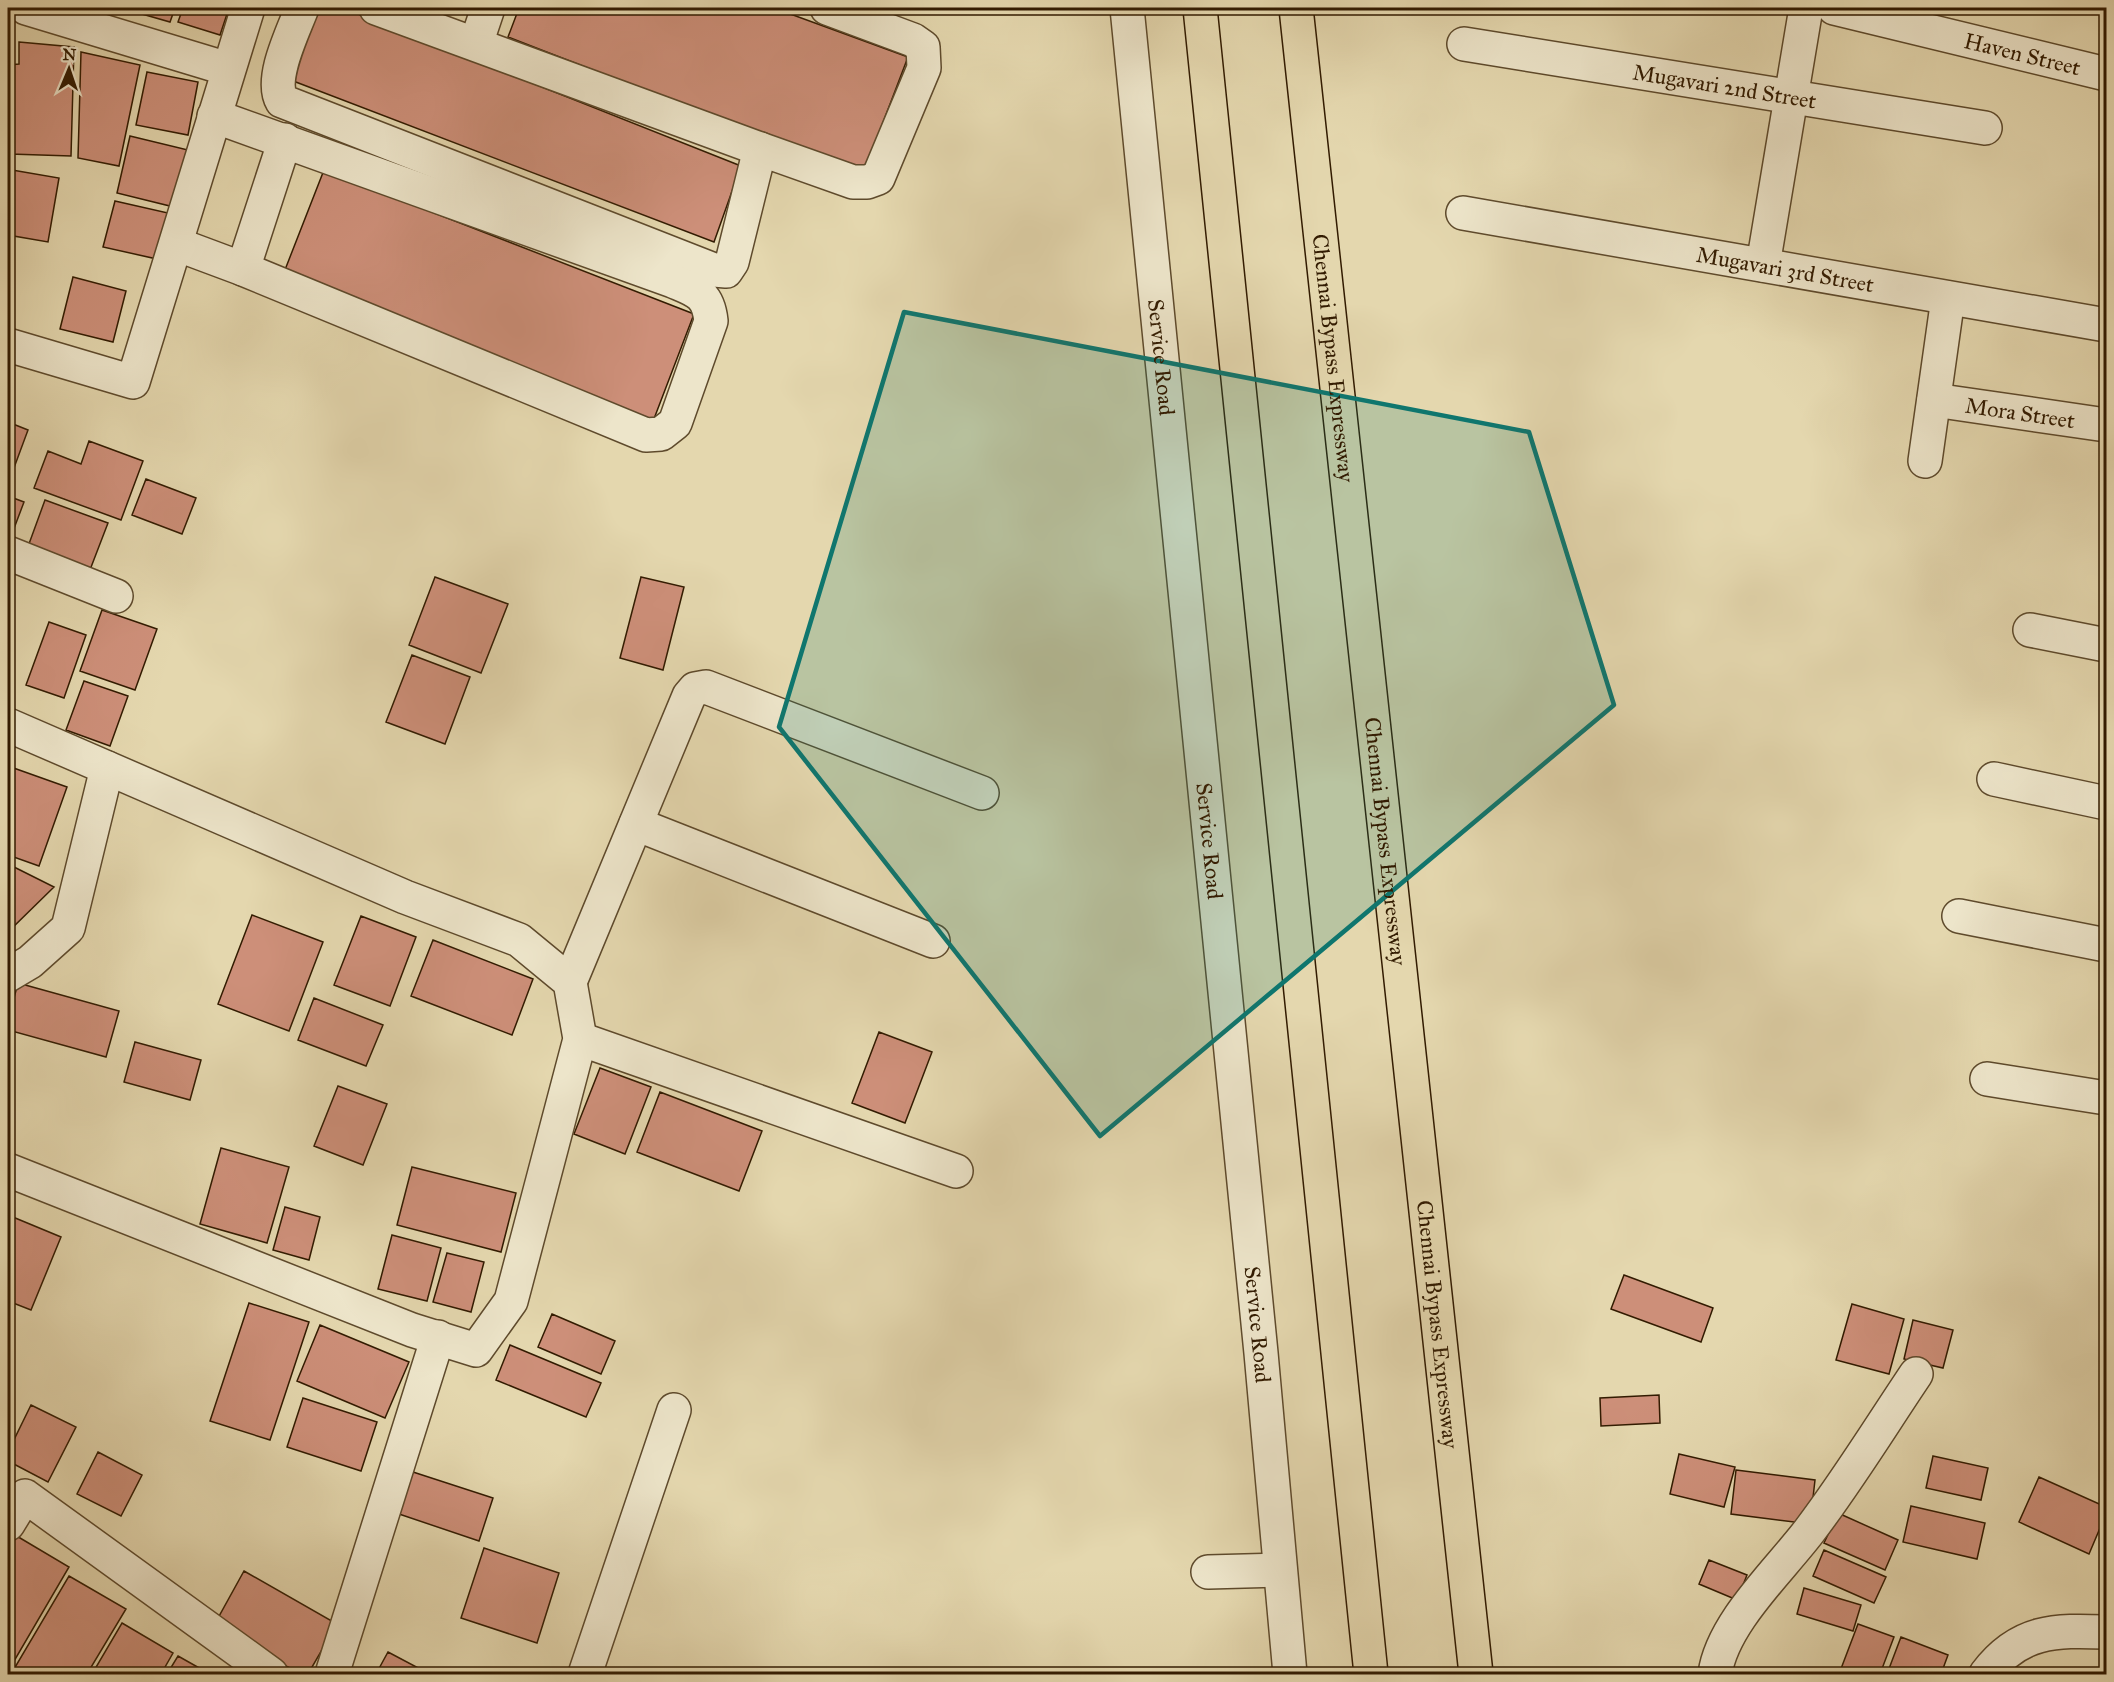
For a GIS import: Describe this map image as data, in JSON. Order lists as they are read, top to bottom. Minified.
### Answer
{"streets":{"highway":["Chennai Bypass Expressway"],"street":["Haven Street","Mugavari 2nd Street","Mugavari 3rd Street","Service Road","Mora Street"]},"north":"top"}
